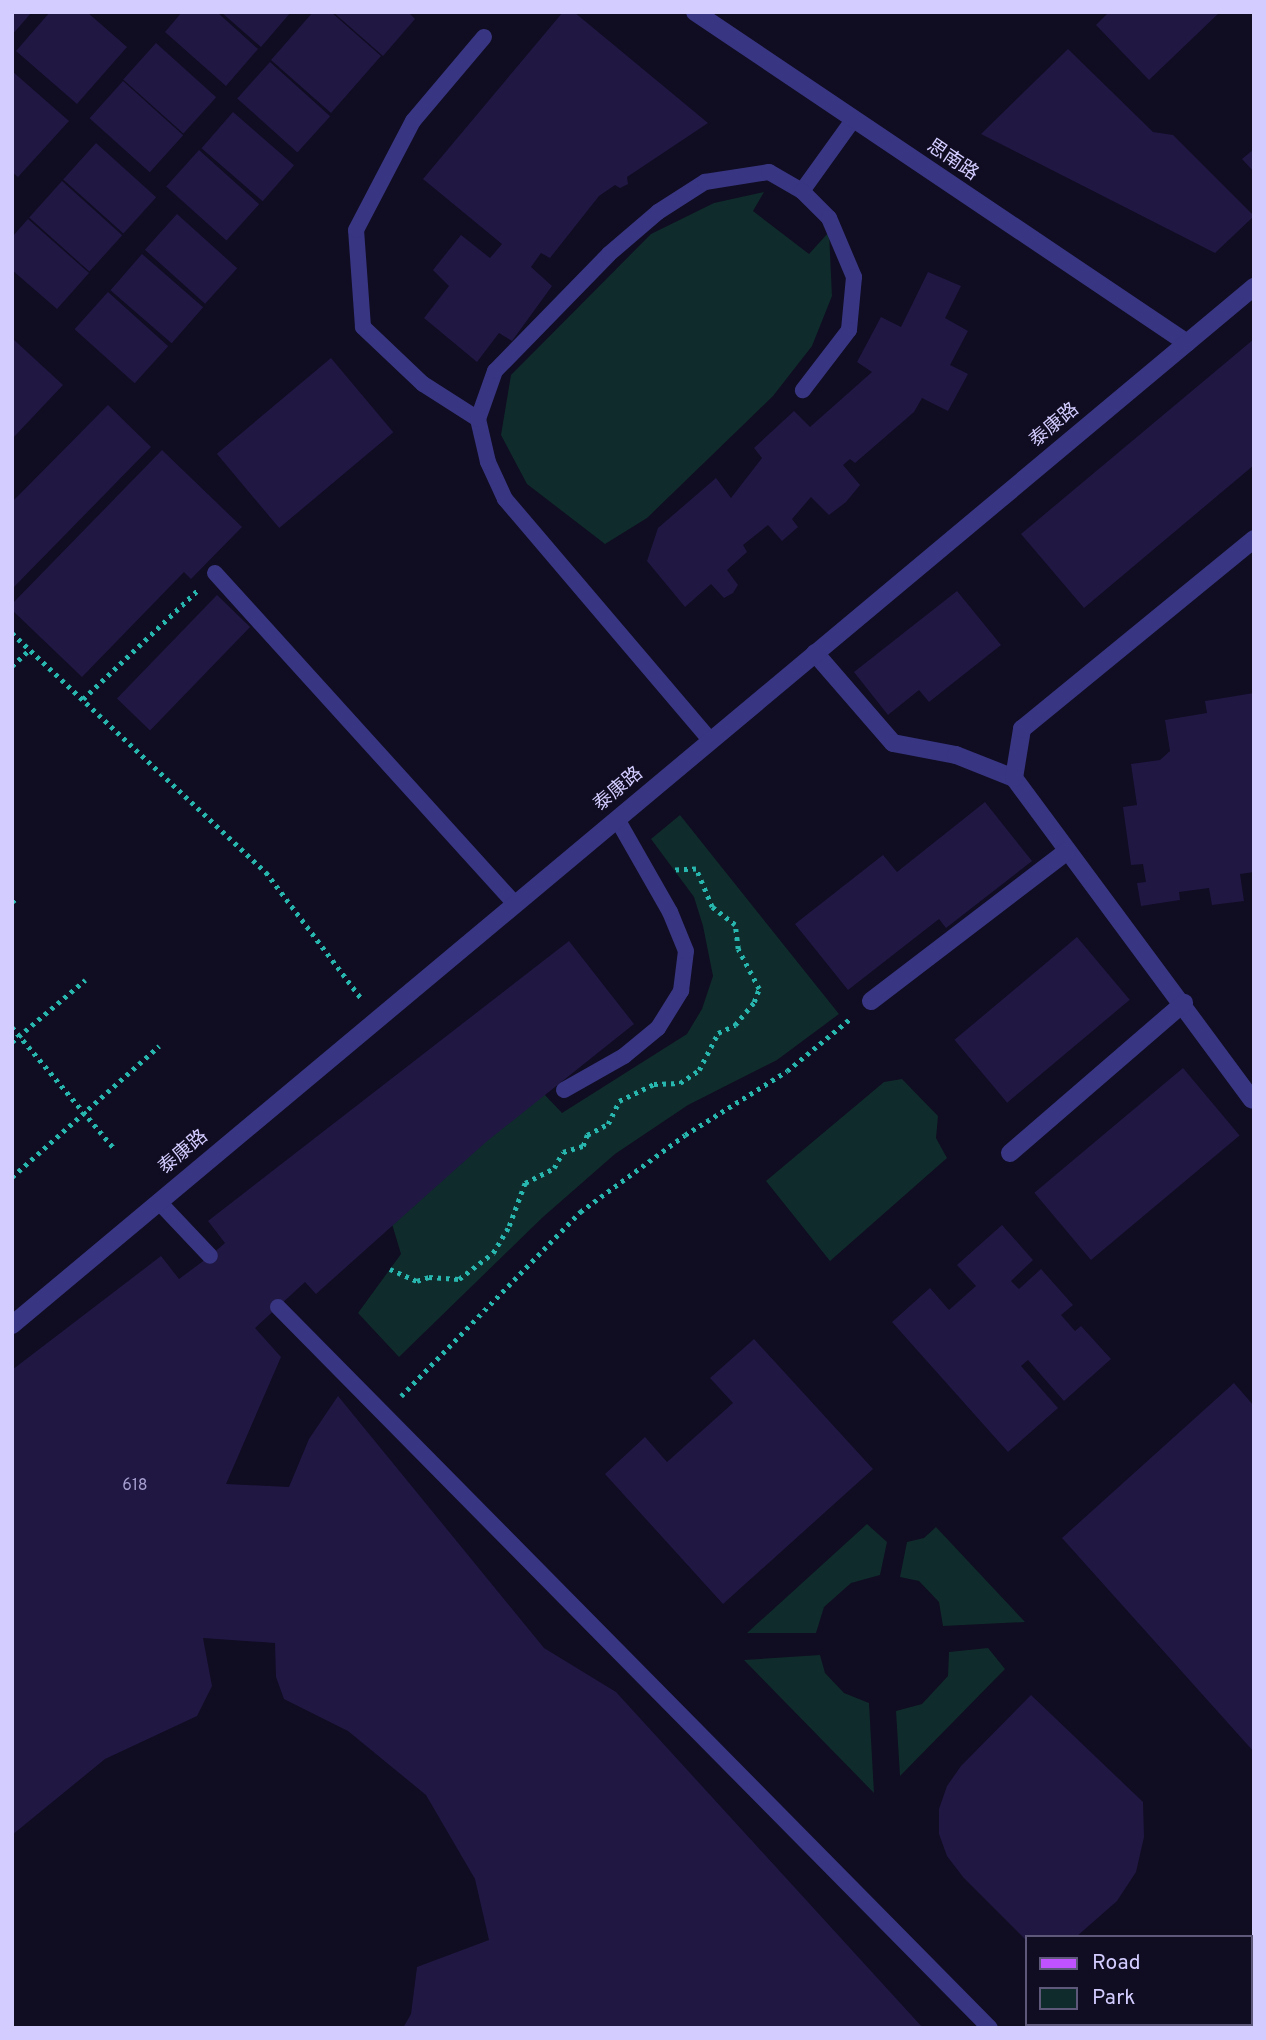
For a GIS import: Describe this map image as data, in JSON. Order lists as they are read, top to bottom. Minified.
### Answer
{"streets":{"street":["思南路","泰康路"]},"crossings":[["思南路","泰康路"]],"house_numbers":["618"],"legend":["Road","Park"]}
